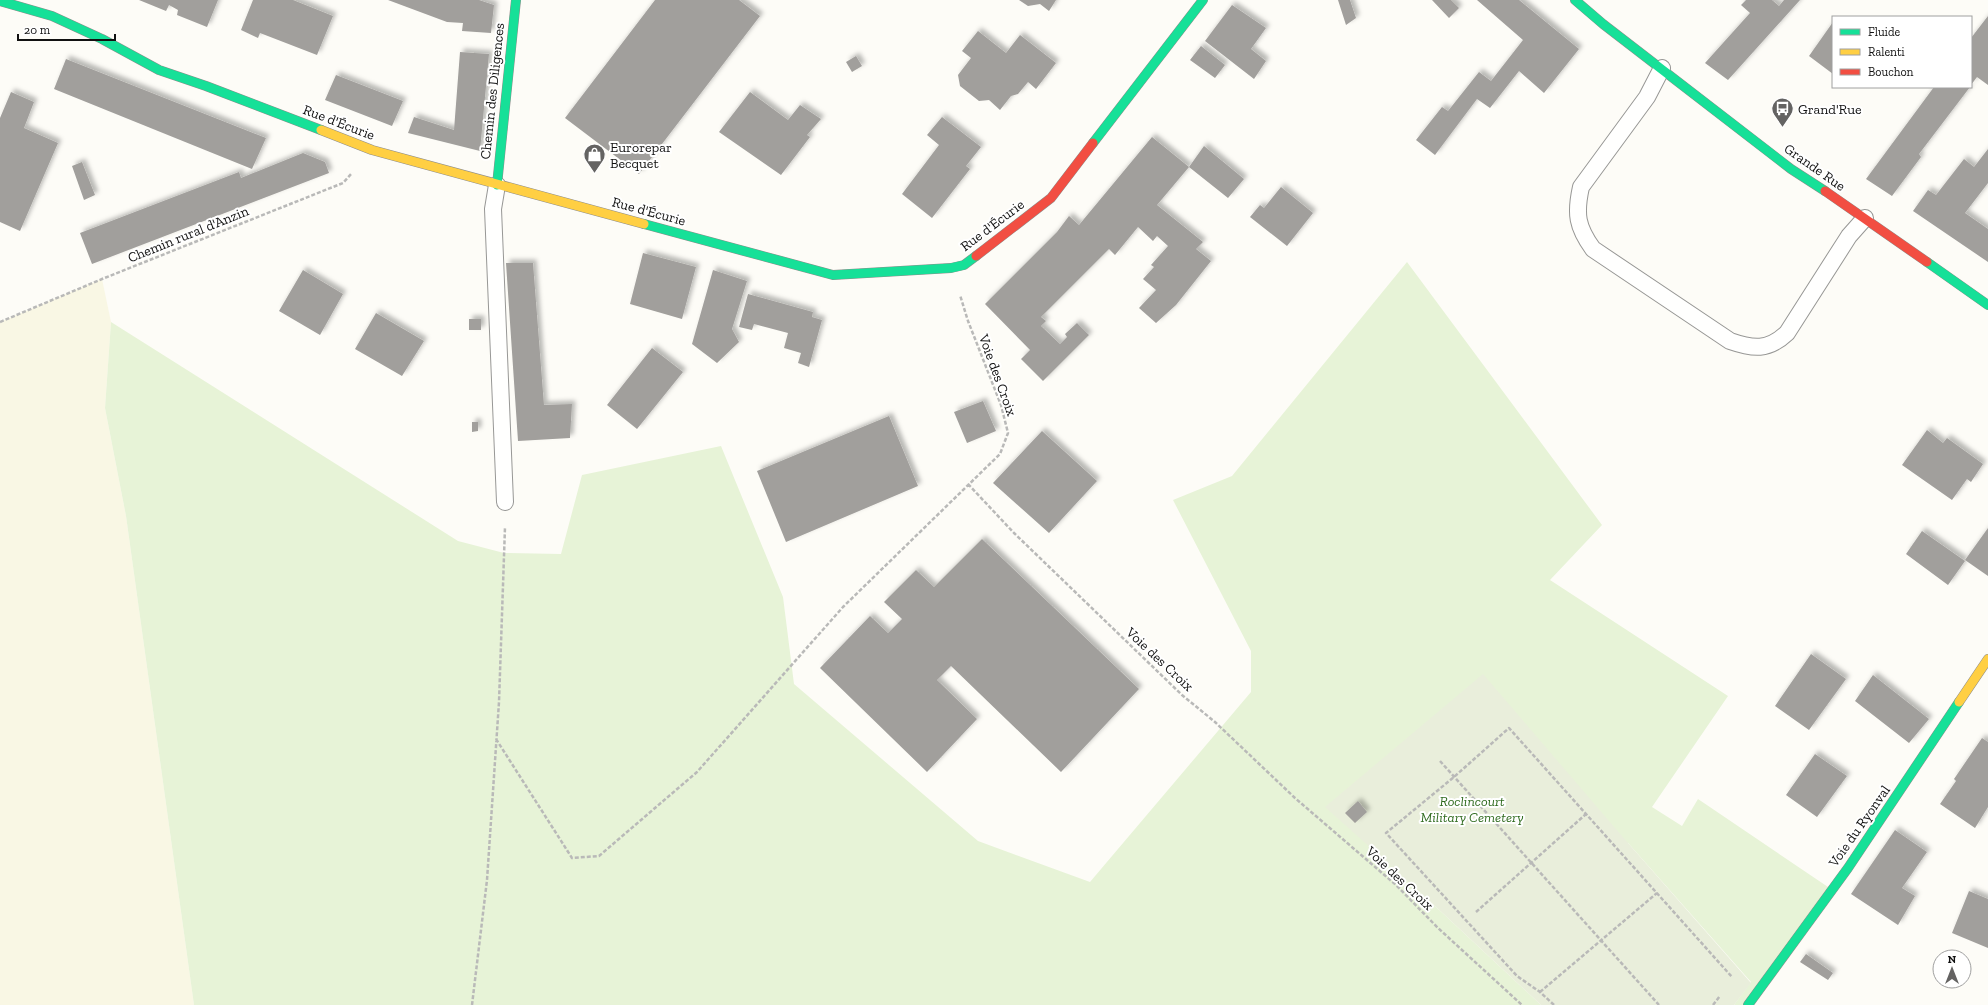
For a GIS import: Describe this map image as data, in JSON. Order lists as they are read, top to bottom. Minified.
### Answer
{"streets":{"street":["Chemin des Diligences","Rue d'Écurie","Grande Rue","Voie du Ryonval"],"path":["Chemin rural d'Anzin","Voie des Croix"]},"crossings":[["Chemin des Diligences","Rue d'Écurie"],["Rue d'Écurie","Chemin rural d'Anzin"],["Rue d'Écurie","Voie des Croix"]],"parks":["Roclincourt Military Cemetery"],"places":{"bus stop":["Grand'Rue"],"shop":["Eurorepar Becquet"]},"legend":["Fluide","Ralenti","Bouchon"],"scale_bar":"20 m","north":"top"}
